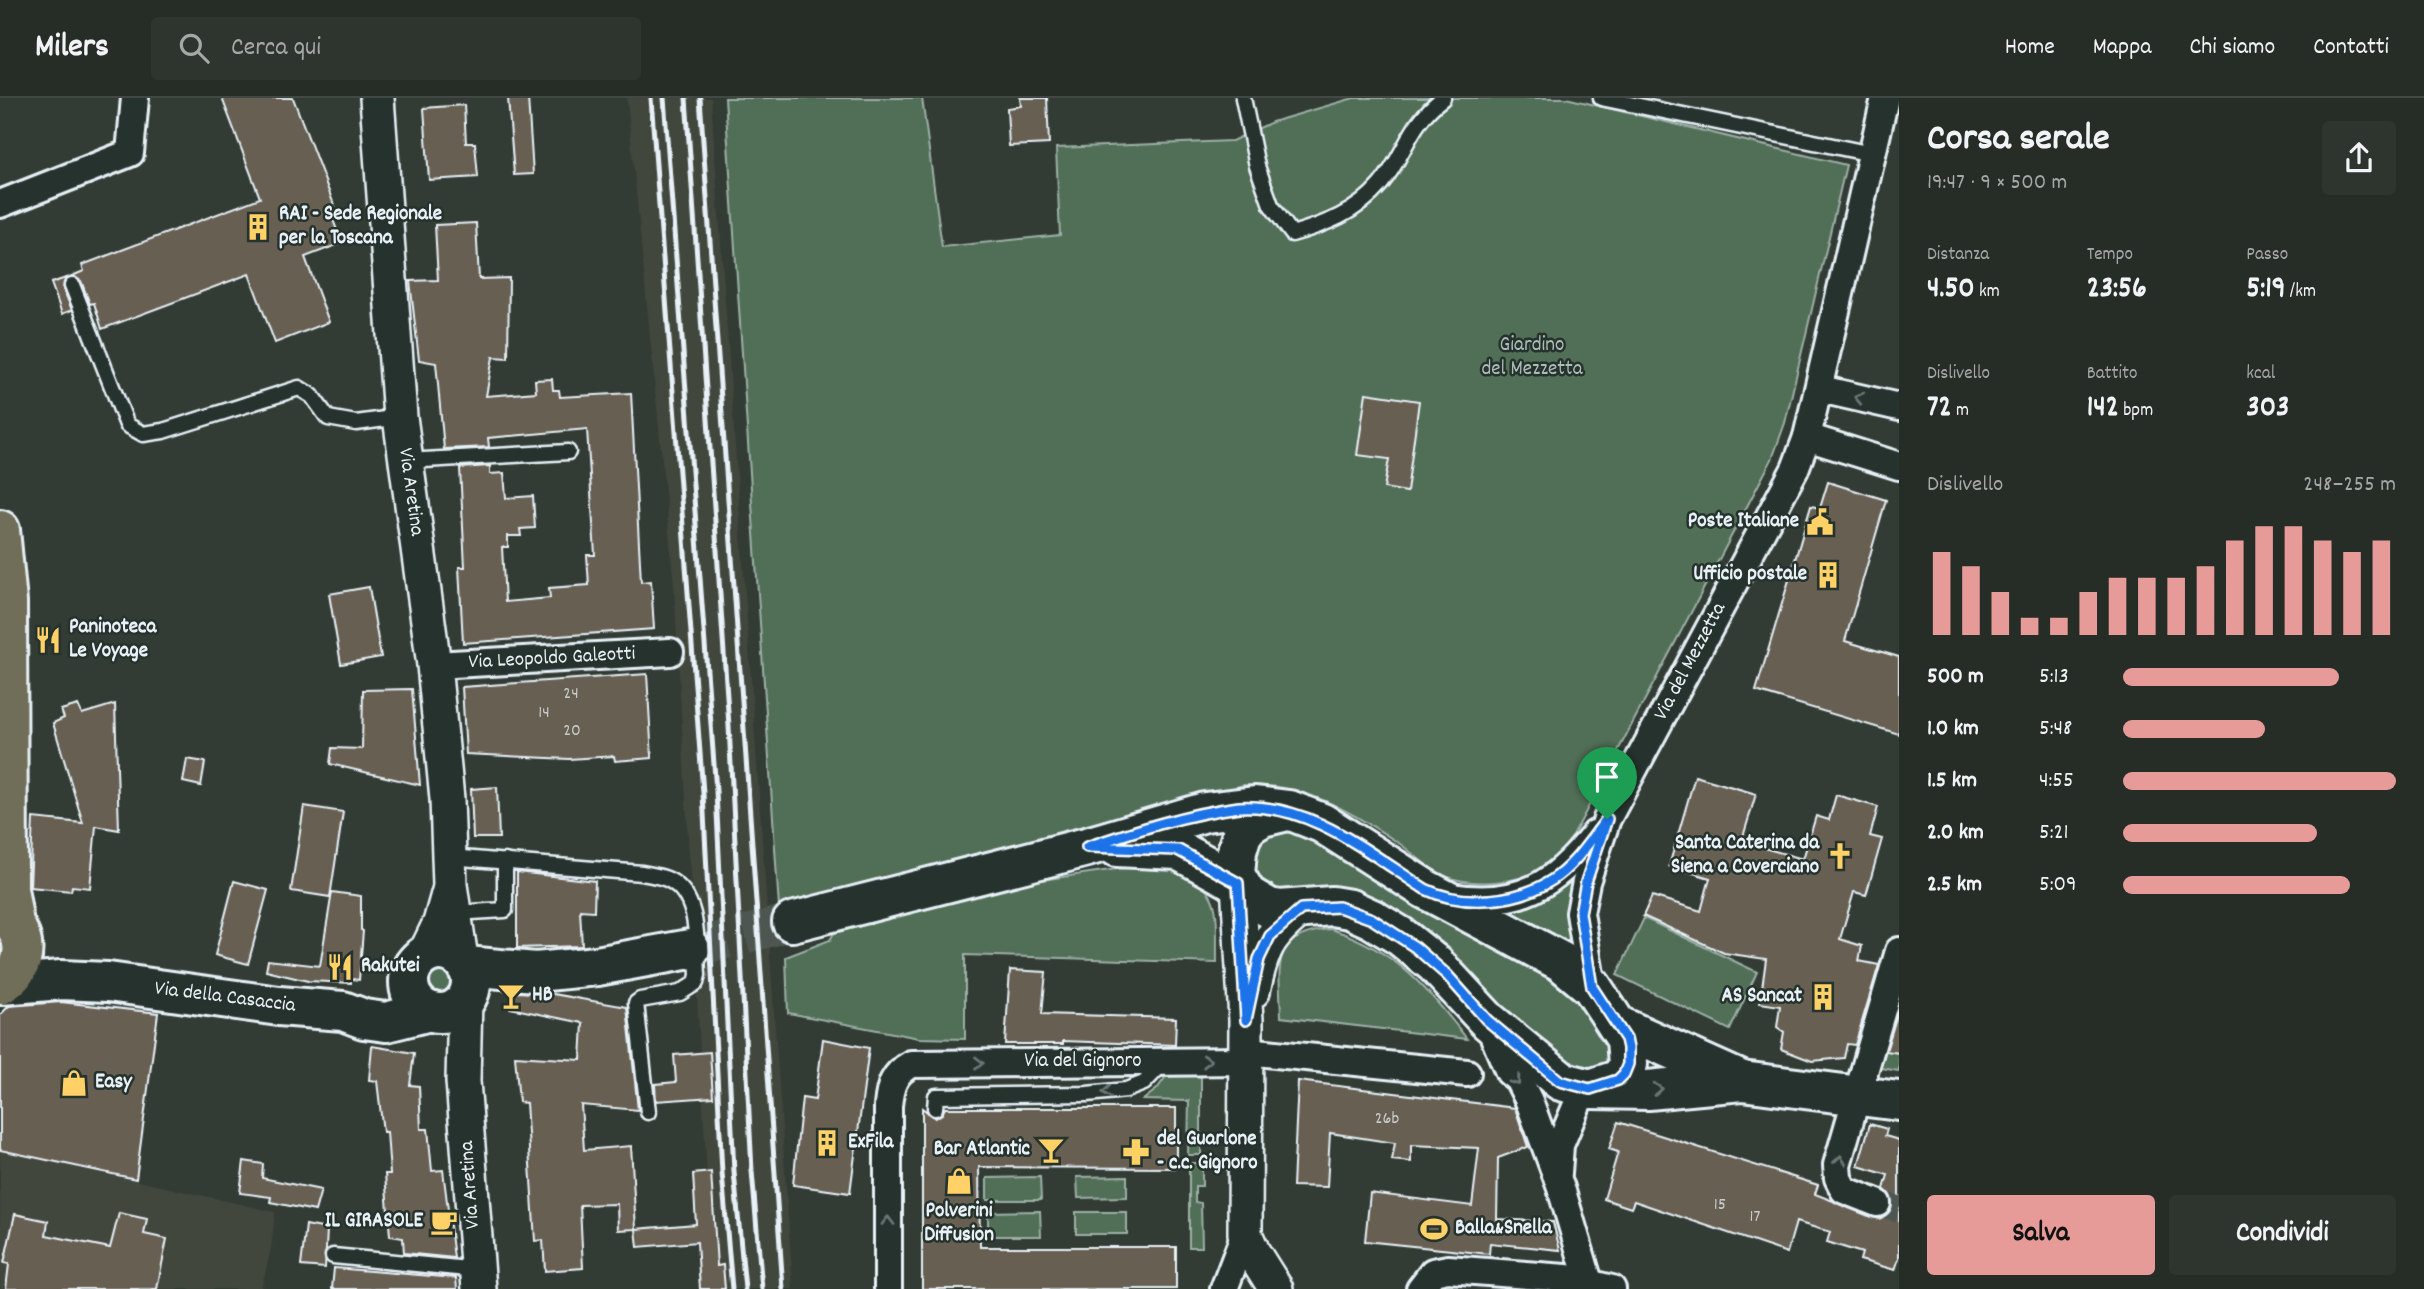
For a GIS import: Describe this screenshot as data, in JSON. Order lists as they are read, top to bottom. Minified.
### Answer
{"streets":{"main road":["Via della Casaccia"],"street":["Via Aretina","Via Leopoldo Galeotti","Via del Mezzetta","Via del Gignoro"]},"crossings":[["Via Aretina","Via Leopoldo Galeotti"],["Via Aretina","Via della Casaccia"]],"parks":["Giardino del Mezzetta"],"places":{"building":["RAI - Sede Regionale per la Toscana","Ufficio postale","AS Sancat","ExFila"],"public building":["Poste Italiane"],"restaurant":["Paninoteca Le Voyage","Rakutei"],"church":["Santa Caterina da Siena a Coverciano"],"bar":["HB","Bar Atlantic"],"shop":["Easy","Polverini Diffusion"],"pharmacy":["del Guarlone - c.c. Gignoro"],"cafe":["IL GIRASOLE"],"sports":["Balla&Snella"]},"house_numbers":["24","14","20","26b","15","17"],"page":{"header":"Milers","search":"Cerca qui","nav":["Home","Mappa","Chi siamo","Contatti"],"heading":["Corsa serale","19:47 · 9 × 500 m"],"stats":[["Distanza","4.50 km"],["Tempo","23:56"],["Passo","5:19 /km"],["Dislivello","72 m"],["Battito","142 bpm"],["kcal","303"]],"chart":["Dislivello","248–255 m"],"list":[{"name":"500 m","note":"5:13"},{"name":"1.0 km","note":"5:48"},{"name":"1.5 km","note":"4:55"},{"name":"2.0 km","note":"5:21"},{"name":"2.5 km","note":"5:09"}],"buttons":["Salva","Condividi"]}}
